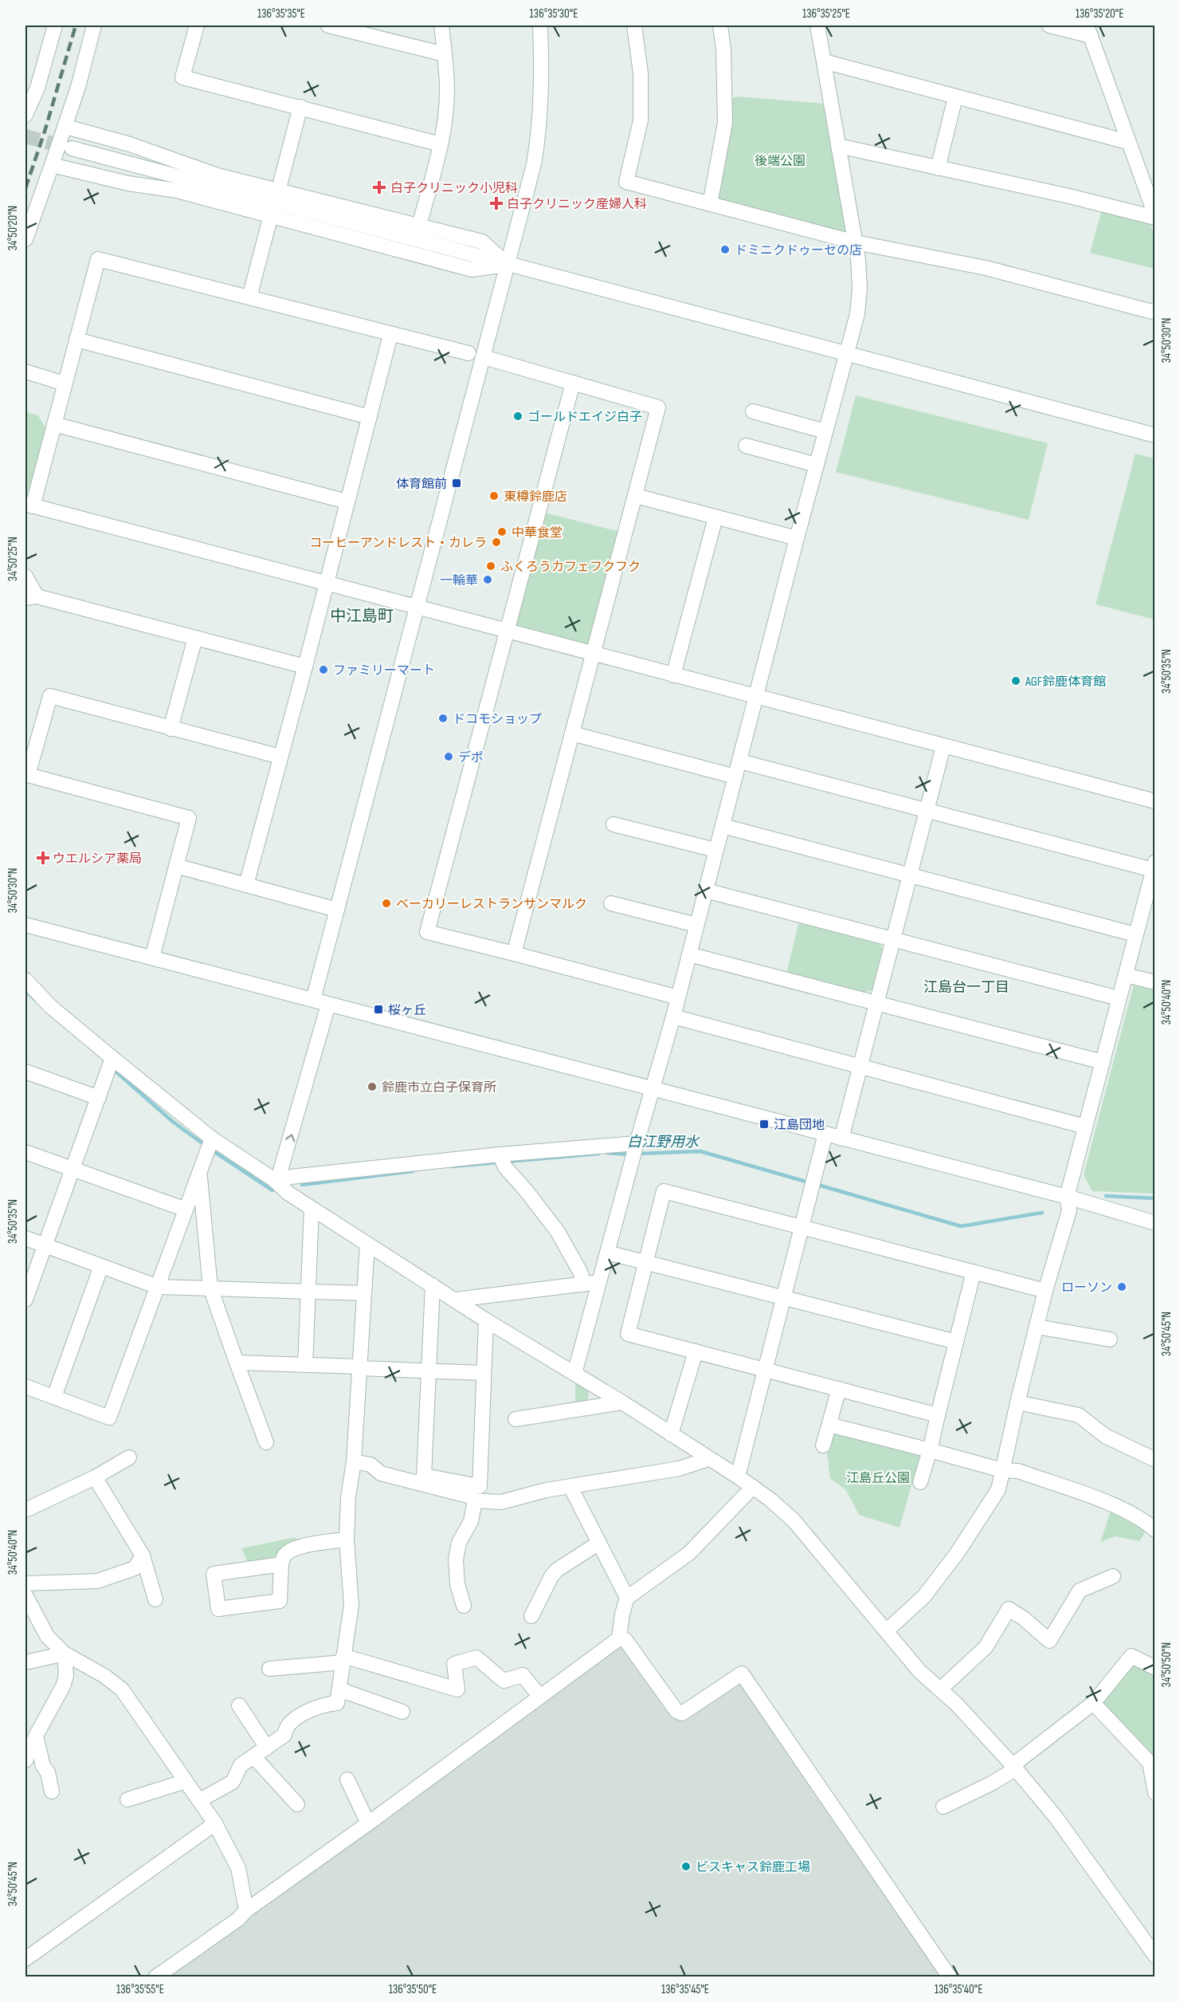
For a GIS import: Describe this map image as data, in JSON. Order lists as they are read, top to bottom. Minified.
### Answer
{"districts":["中江島町","江島台一丁目"],"water":["白江野用水"],"parks":["後端公園","江島丘公園"],"places":{"health":["白子クリニック小児科","白子クリニック産婦人科","ウエルシア薬局"],"other":["ドミニクドゥーセの店","ゴールドエイジ白子","東樽鈴鹿店","中華食堂","コーヒーアンドレスト・カレラ","ふくろうカフェフクフク","一輪華","ファミリーマート","AGF鈴鹿体育館","ドコモショップ","デポ","ベーカリーレストランサンマルク","鈴鹿市立白子保育所","ローソン","ビスキャス鈴鹿工場"],"transit":["体育館前","桜ヶ丘","江島団地"]},"coordinates":["136°35'35\"E","136°35'30\"E","136°35'25\"E","136°35'20\"E","34°50'20\"N","34°50'30\"N","34°50'25\"N","34°50'35\"N","34°50'40\"N","34°50'45\"N","34°50'50\"N","136°35'55\"E","136°35'50\"E","136°35'45\"E","136°35'40\"E"]}
